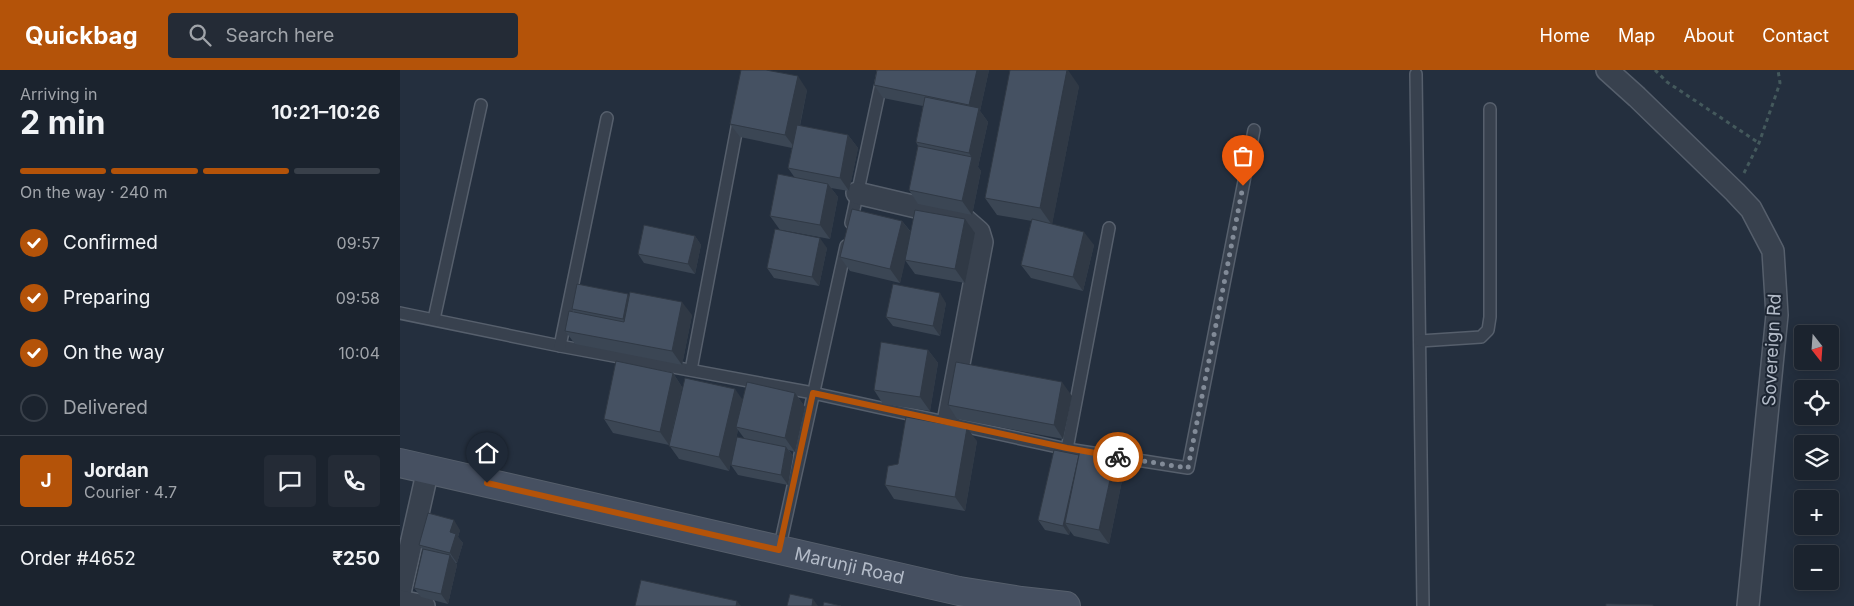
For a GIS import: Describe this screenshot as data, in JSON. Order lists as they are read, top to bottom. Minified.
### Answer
{"streets":{"street":["Sovereign Rd","Marunji Road"]},"north":"bottom","page":{"header":"Quickbag","search":"Search here","nav":["Home","Map","About","Contact"],"heading":["2 min","Arriving in","10:21–10:26"],"panel":["Jordan","Courier · 4.7","Order #4652","₹250"],"bar":"On the way · 240 m","list":[["Confirmed","09:57"],["Preparing","09:58"],["On the way","10:04"],"Delivered"],"map_buttons":["+","−"],"round":"J"}}
